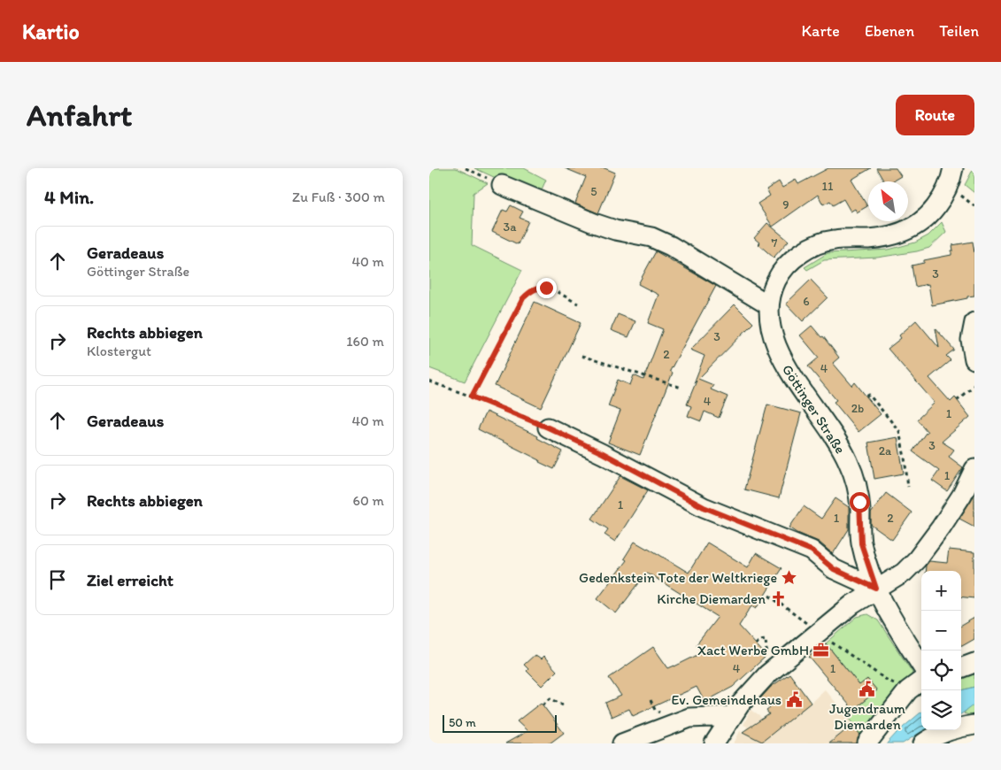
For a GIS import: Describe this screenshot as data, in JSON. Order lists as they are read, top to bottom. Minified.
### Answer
{"streets":{"street":["Göttinger Straße"]},"places":{"place":["Gedenkstein Tote der Weltkriege"],"church":["Kirche Diemarden"],"office":["Xact Werbe GmbH"],"public building":["Jugendraum Diemarden","Ev. Gemeindehaus"]},"house_numbers":["11","5","9","3a","7","3","6","3","2","4","4","2b","1","3","2a","1","1","1","2","4","1"],"scale_bar":"50 m","north":"top left","page":{"header":"Kartio","nav":["Karte","Ebenen","Teilen"],"buttons":"Route","title":"Anfahrt","heading":["4 Min.","Zu Fuß · 300 m"],"list":[["Geradeaus","Göttinger Straße","40 m"],["Rechts abbiegen","Klostergut","160 m"],["Geradeaus","40 m"],["Rechts abbiegen","60 m"],"Ziel erreicht"],"map_buttons":["+","−"],"scale":"50 m"}}
